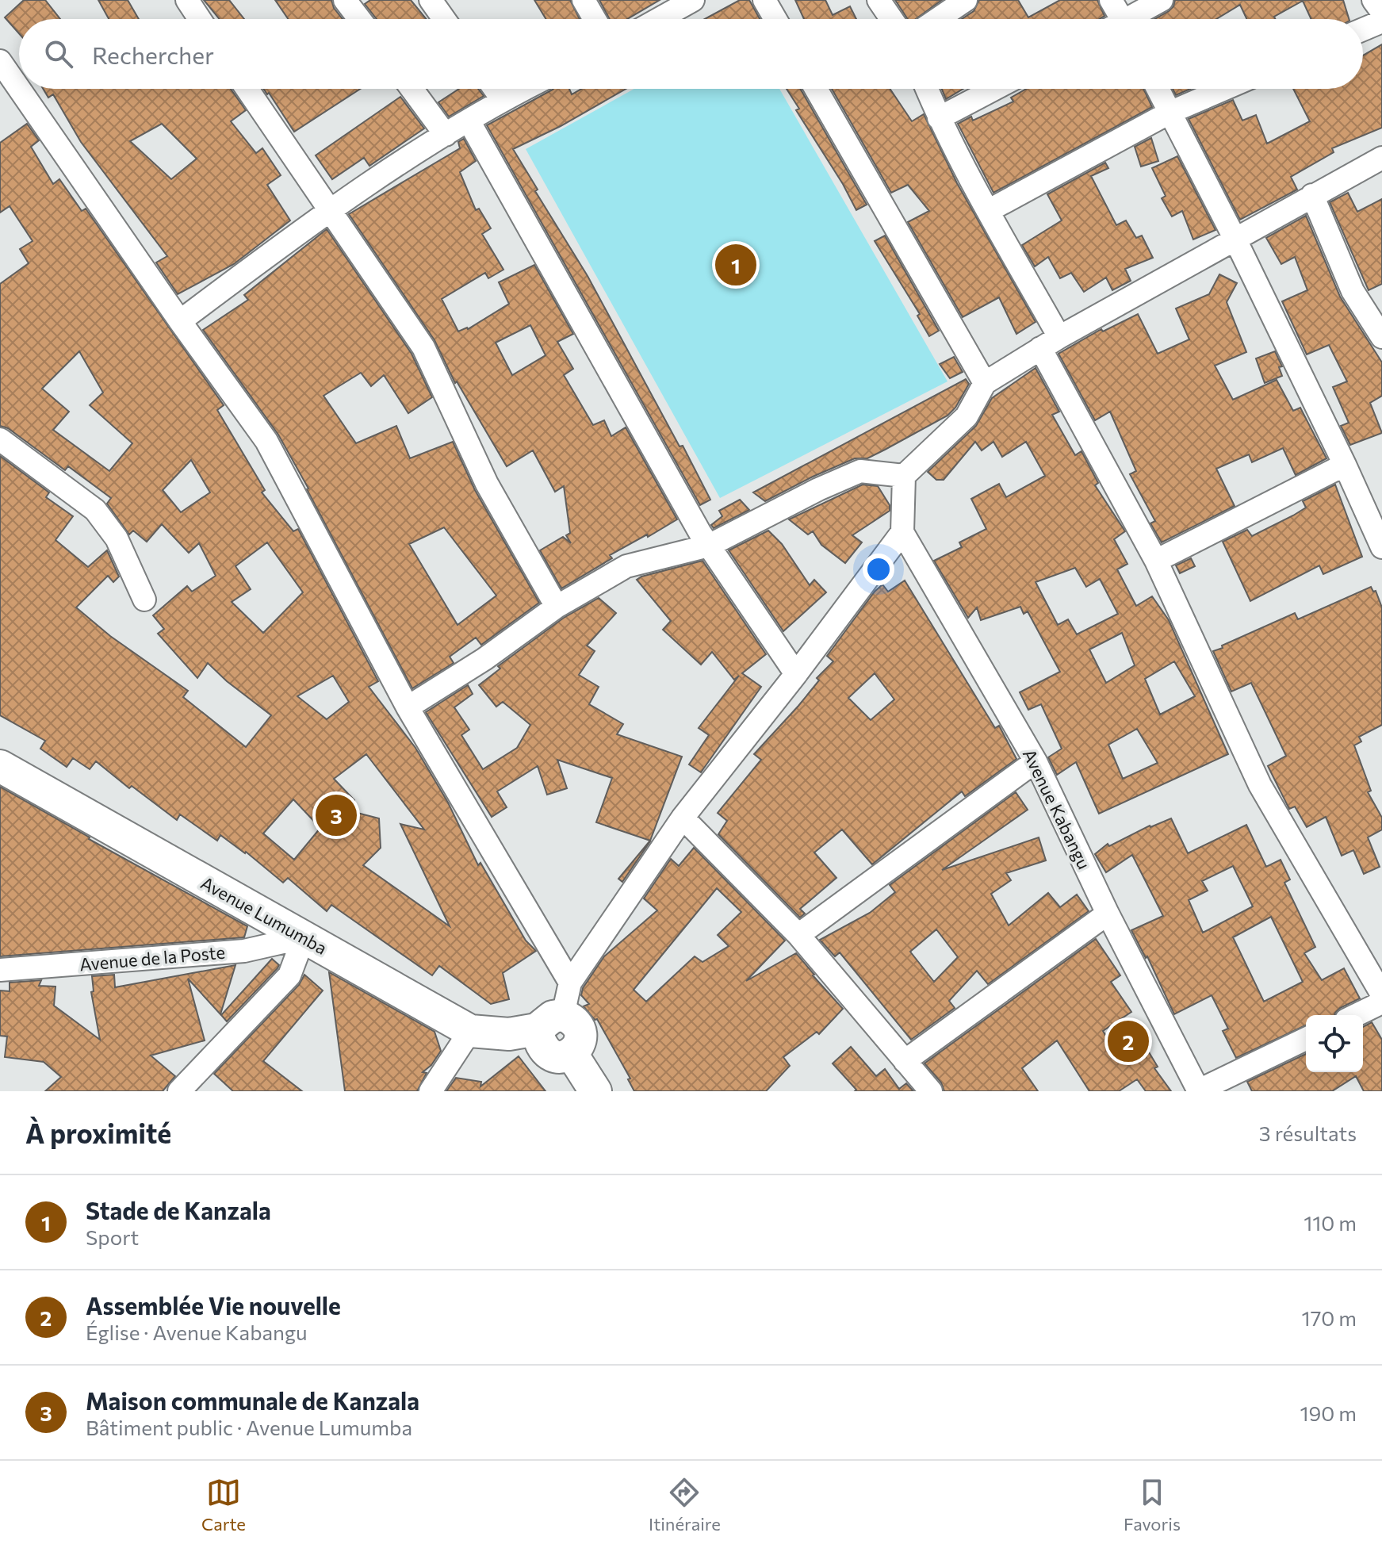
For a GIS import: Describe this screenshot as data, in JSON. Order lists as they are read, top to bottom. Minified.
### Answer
{"streets":{"main road":["Avenue Lumumba"],"street":["Avenue Kabangu","Avenue de la Poste"]},"crossings":[["Avenue Lumumba","Avenue de la Poste"]],"page":{"search":"Rechercher","pins":["1","3","2"],"heading":["À proximité","3 résultats"],"list":[{"mark":"1","name":"Stade de Kanzala","note":"Sport","value":"110 m"},{"mark":"2","name":"Assemblée Vie nouvelle","note":"Église · Avenue Kabangu","value":"170 m"},{"mark":"3","name":"Maison communale de Kanzala","note":"Bâtiment public · Avenue Lumumba","value":"190 m"}],"nav":["Carte","Itinéraire","Favoris"]}}
